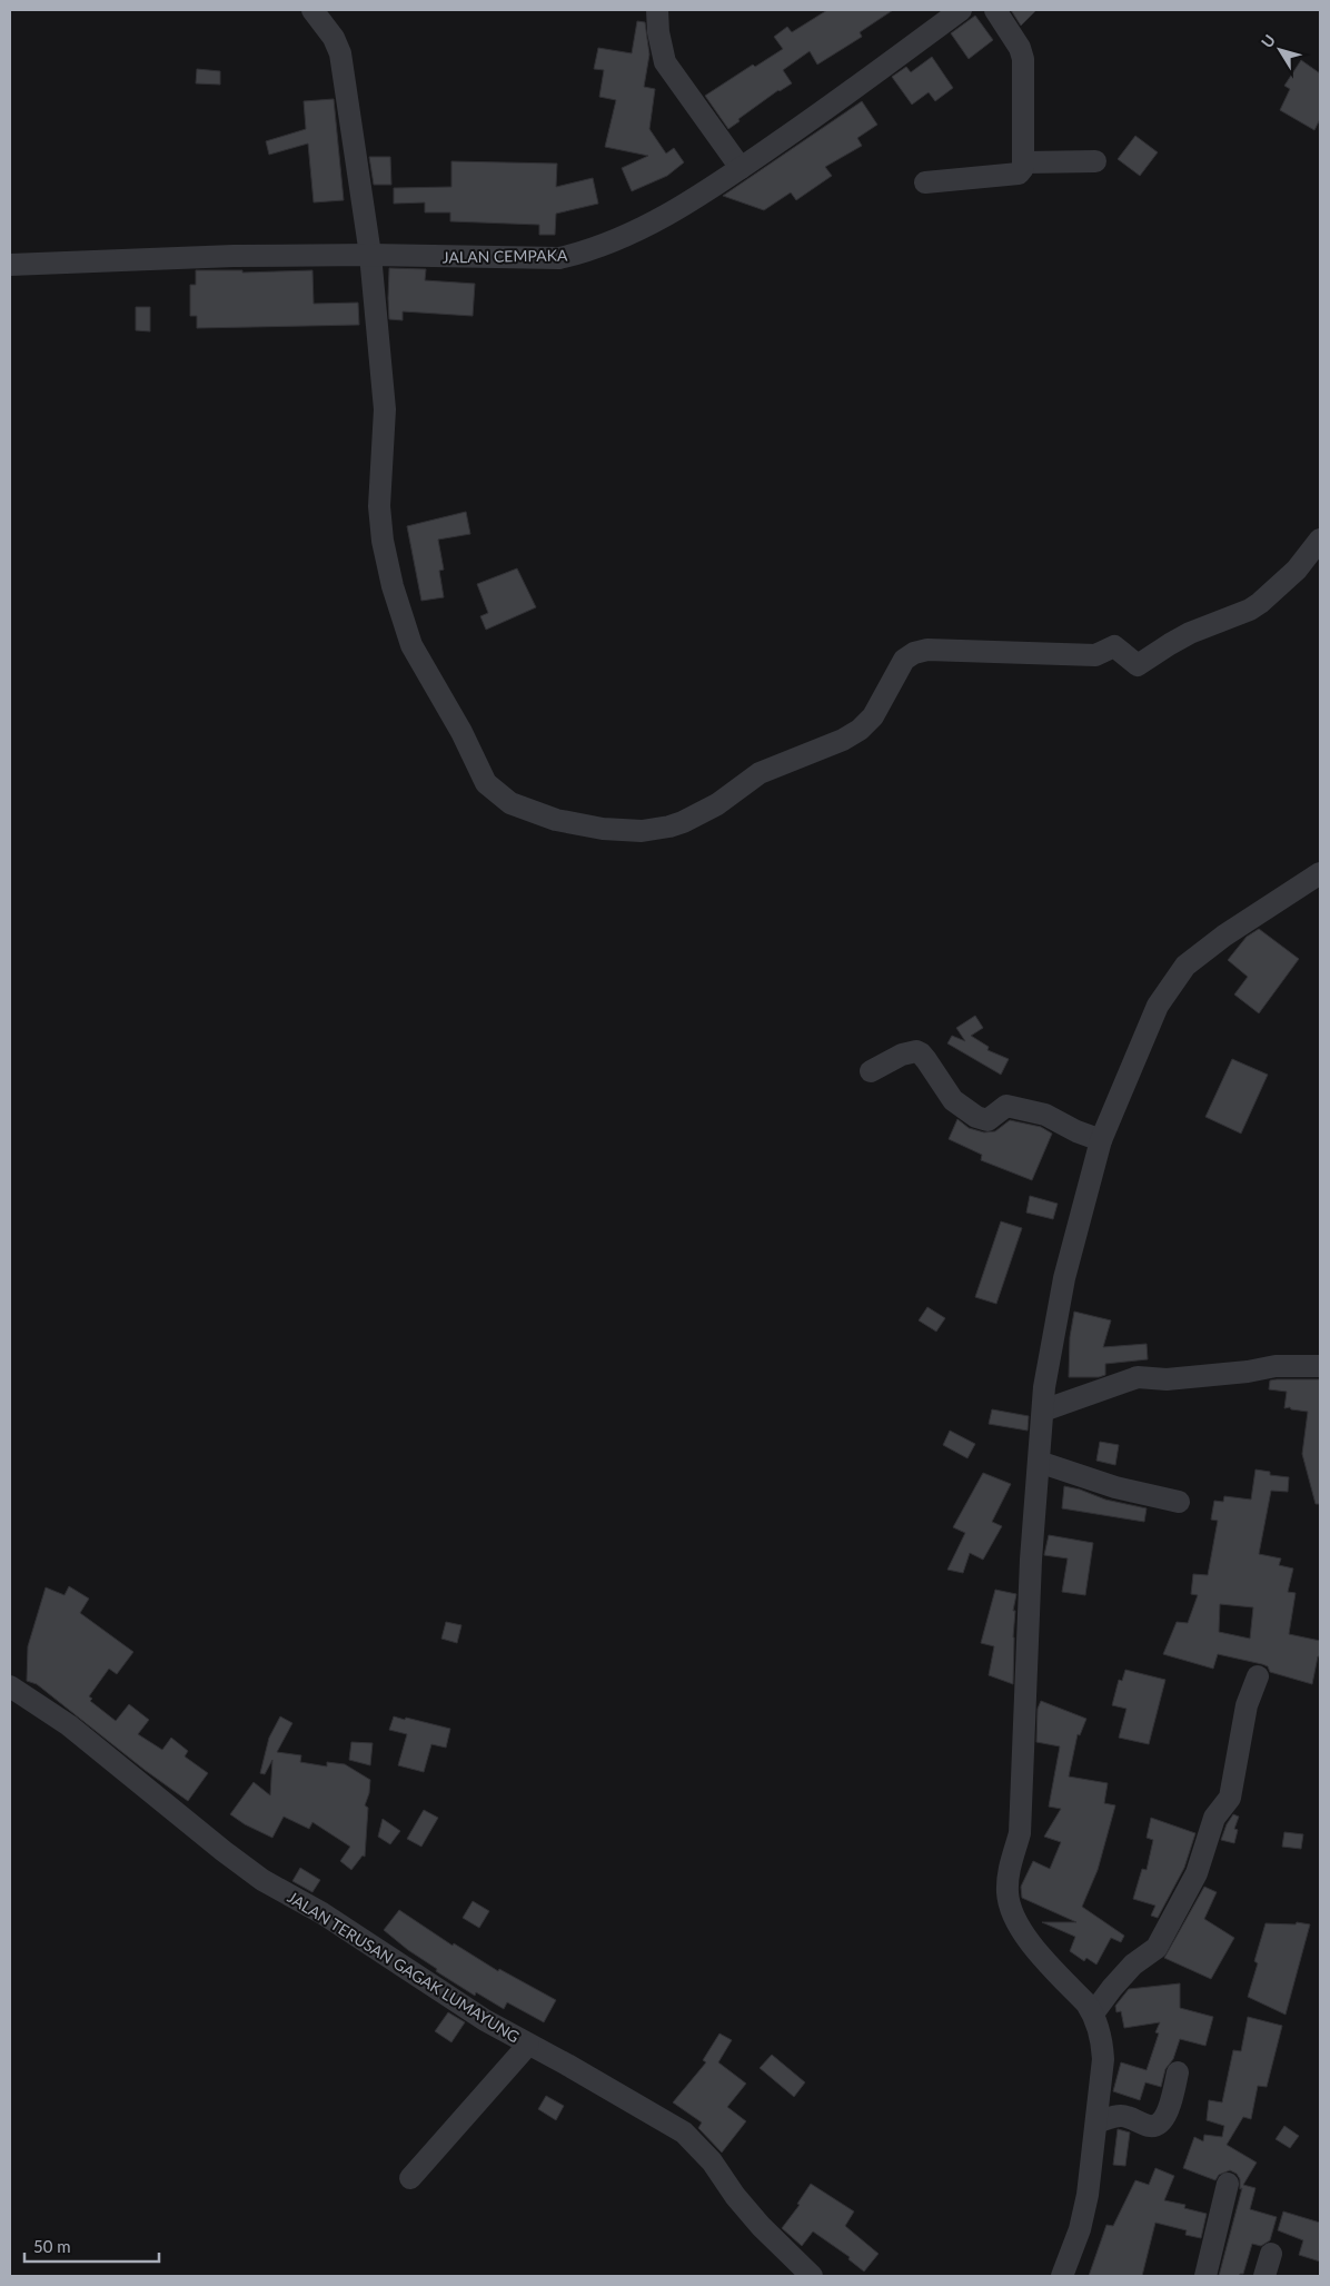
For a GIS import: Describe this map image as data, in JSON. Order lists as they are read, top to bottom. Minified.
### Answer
{"streets":{"street":["JALAN CEMPAKA","JALAN TERUSAN GAGAK LUMAYUNG"]},"scale_bar":"50 m","north":"top left"}
